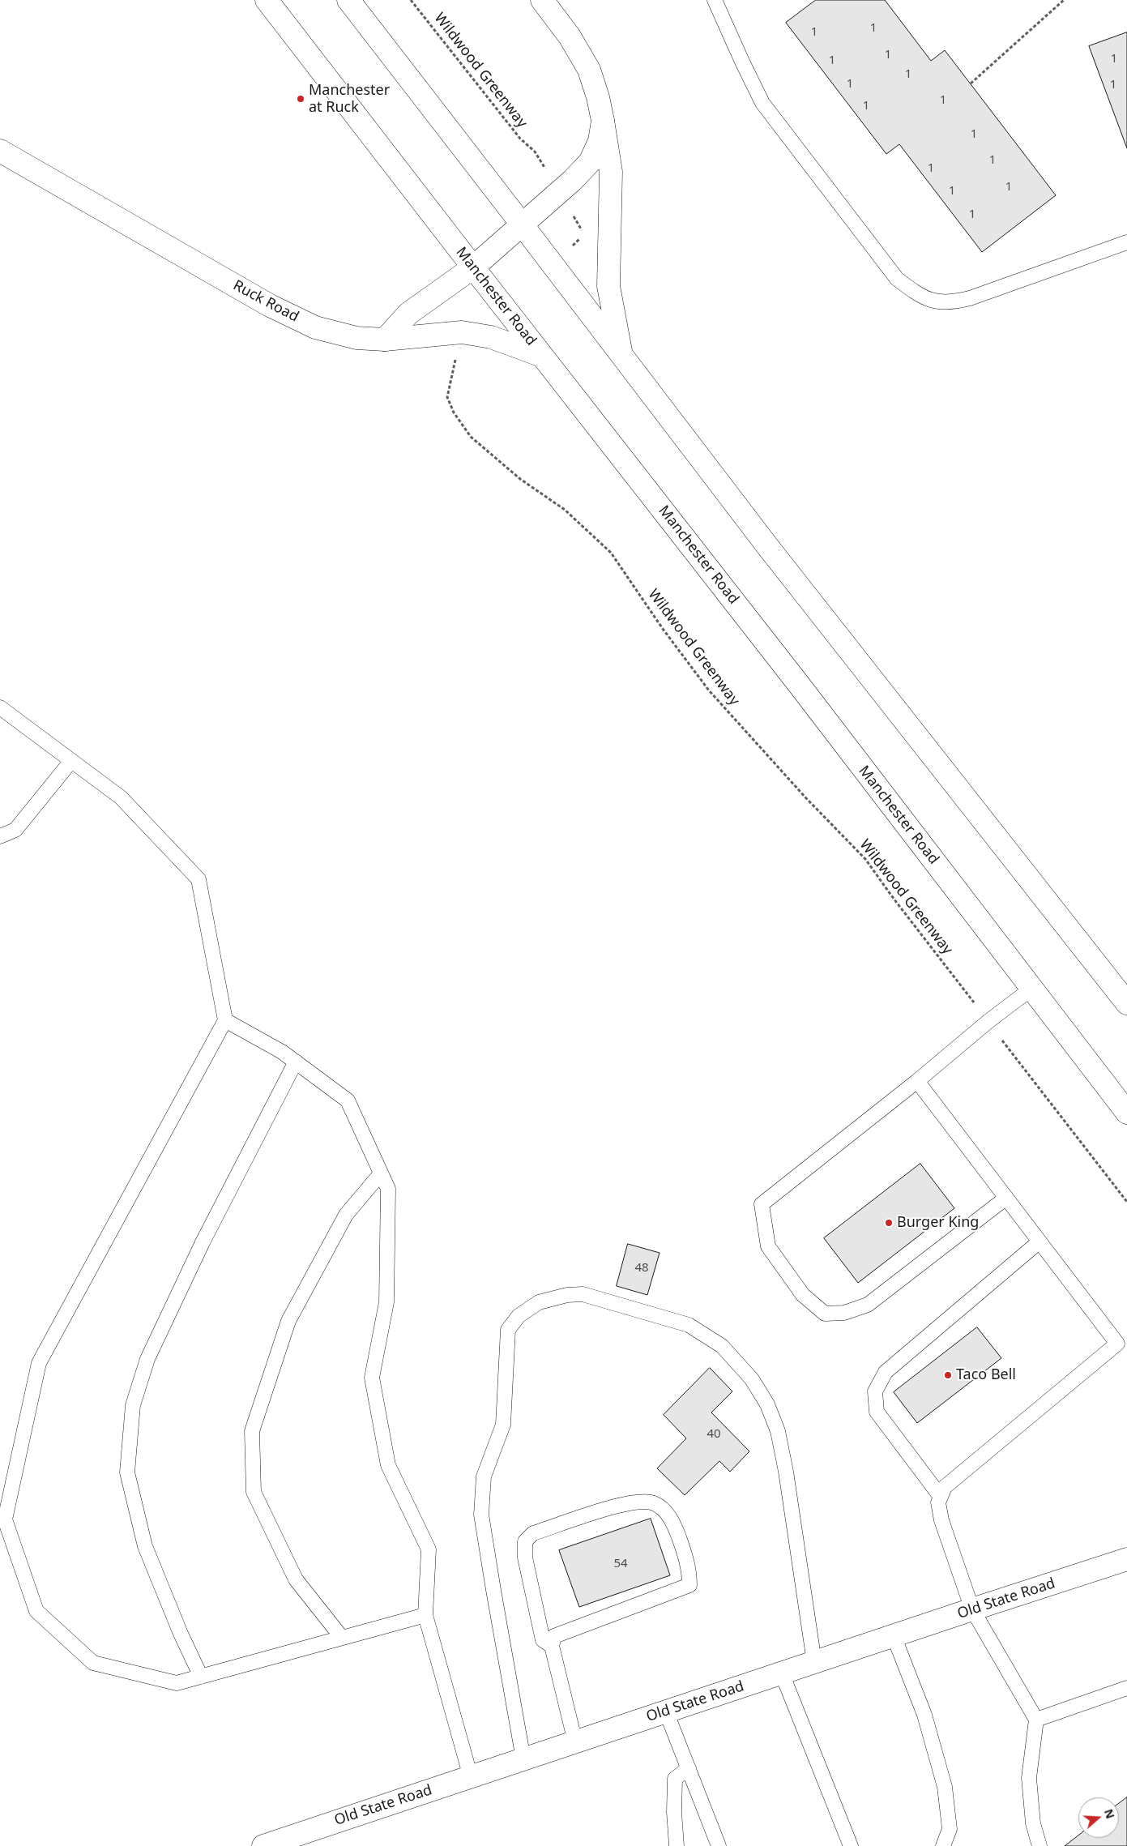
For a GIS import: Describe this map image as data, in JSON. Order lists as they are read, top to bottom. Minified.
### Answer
{"streets":{"main road":["Manchester Road","Ruck Road","Old State Road"],"path":["Wildwood Greenway"]},"crossings":[["Manchester Road","Ruck Road"]],"places":["Manchester at Ruck","Burger King","Taco Bell"],"house_numbers":["1","1","1","1","1","1","1","1","1","1","1","1","1","1","1","1","48","40","54"],"north":"right"}
